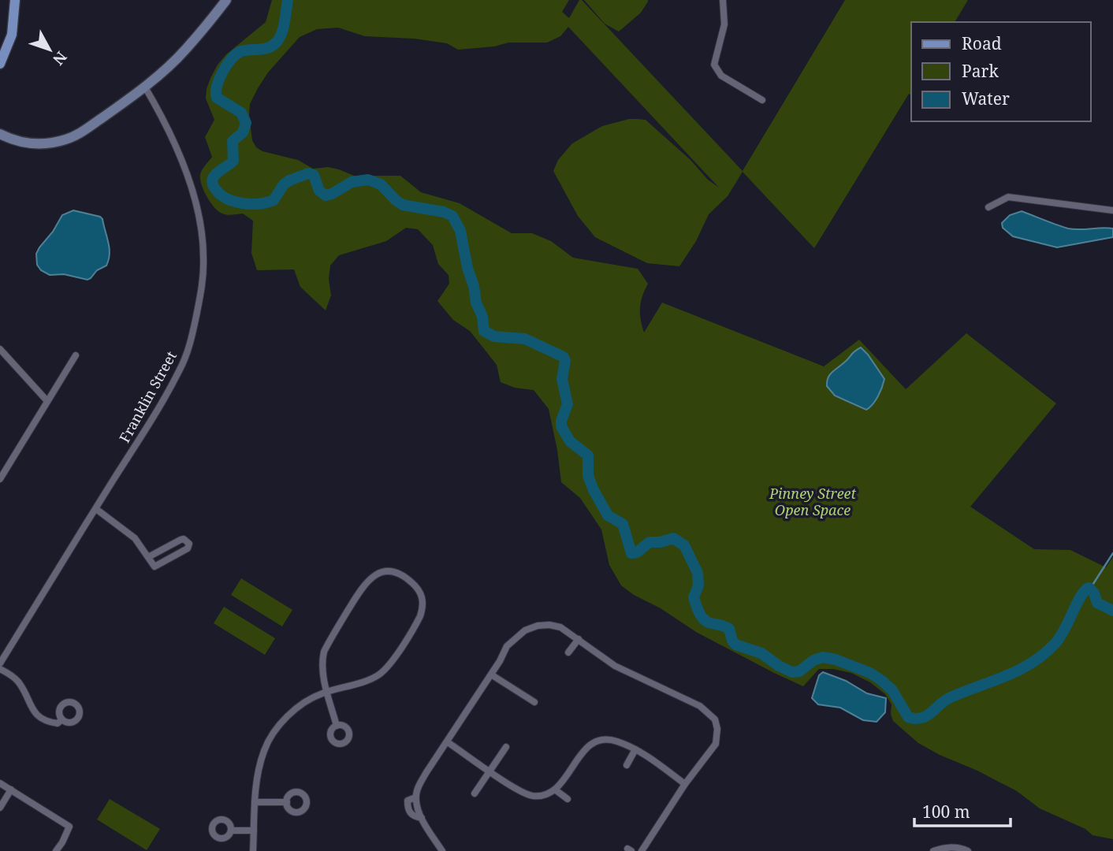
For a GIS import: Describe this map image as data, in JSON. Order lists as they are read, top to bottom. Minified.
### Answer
{"streets":{"street":["Franklin Street"]},"parks":["Pinney Street Open Space"],"legend":["Road","Park","Water"],"scale_bar":"100 m","north":"bottom right"}
